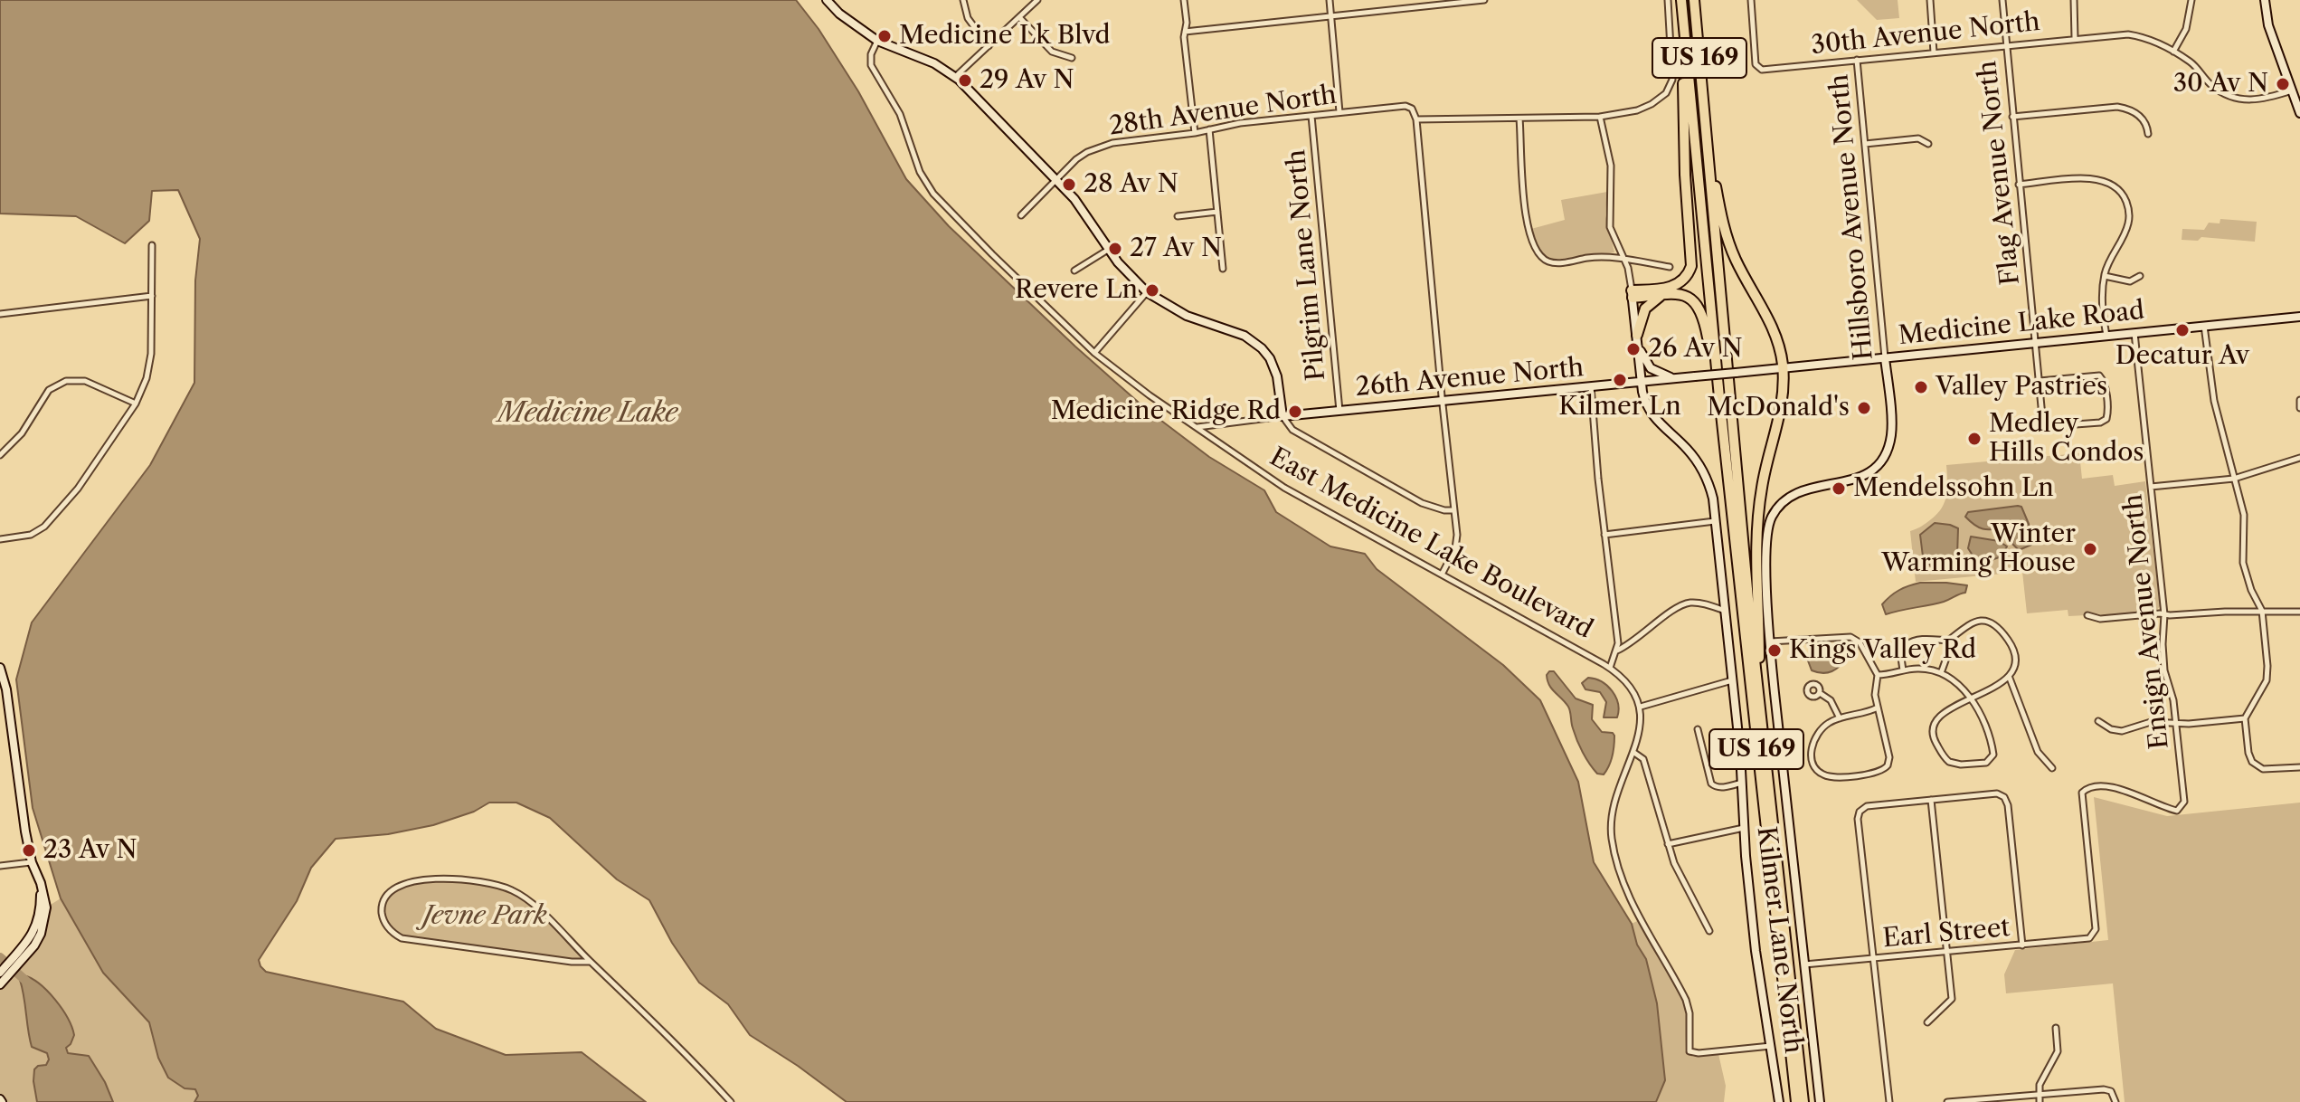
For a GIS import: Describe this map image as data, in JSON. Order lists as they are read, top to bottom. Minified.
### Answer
{"streets":{"highway":["US 169"],"street":["30th Avenue North","28th Avenue North","Flag Avenue North","Hillsboro Avenue North","Pilgrim Lane North","Medicine Lake Road","26th Avenue North","East Medicine Lake Boulevard","Ensign Avenue North","Earl Street","Kilmer Lane North"]},"crossings":[["30th Avenue North","Flag Avenue North"],["30th Avenue North","Hillsboro Avenue North"],["28th Avenue North","Pilgrim Lane North"],["Flag Avenue North","Medicine Lake Road"],["Hillsboro Avenue North","Medicine Lake Road"],["Pilgrim Lane North","26th Avenue North"],["Medicine Lake Road","26th Avenue North"],["Medicine Lake Road","Ensign Avenue North"],["26th Avenue North","East Medicine Lake Boulevard"],["26th Avenue North","Kilmer Lane North"],["Ensign Avenue North","Earl Street"]],"water":["Medicine Lake"],"parks":["Jevne Park"],"places":["Medicine Lk Blvd","29 Av N","30 Av N","28 Av N","27 Av N","Revere Ln","Decatur Av","26 Av N","Kilmer Ln","Valley Pastries","McDonald's","Medicine Ridge Rd","Medley Hills Condos","Mendelssohn Ln","Winter Warming House","Kings Valley Rd","23 Av N"]}
